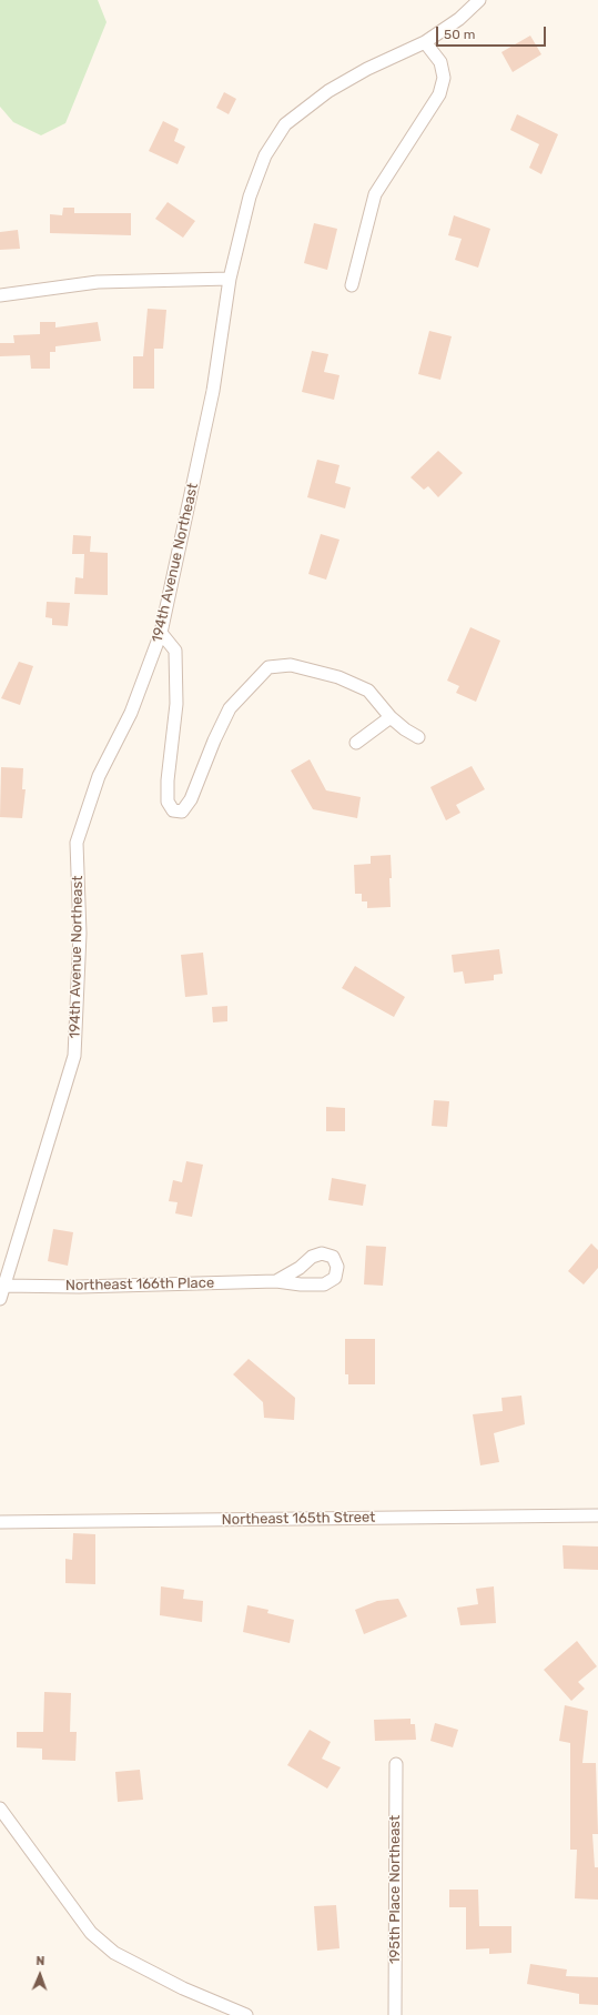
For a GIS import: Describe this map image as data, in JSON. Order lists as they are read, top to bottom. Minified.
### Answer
{"streets":{"street":["194th Avenue Northeast","Northeast 166th Place","Northeast 165th Street","195th Place Northeast"]},"crossings":[["194th Avenue Northeast","Northeast 166th Place"]],"scale_bar":"50 m","north":"top"}
